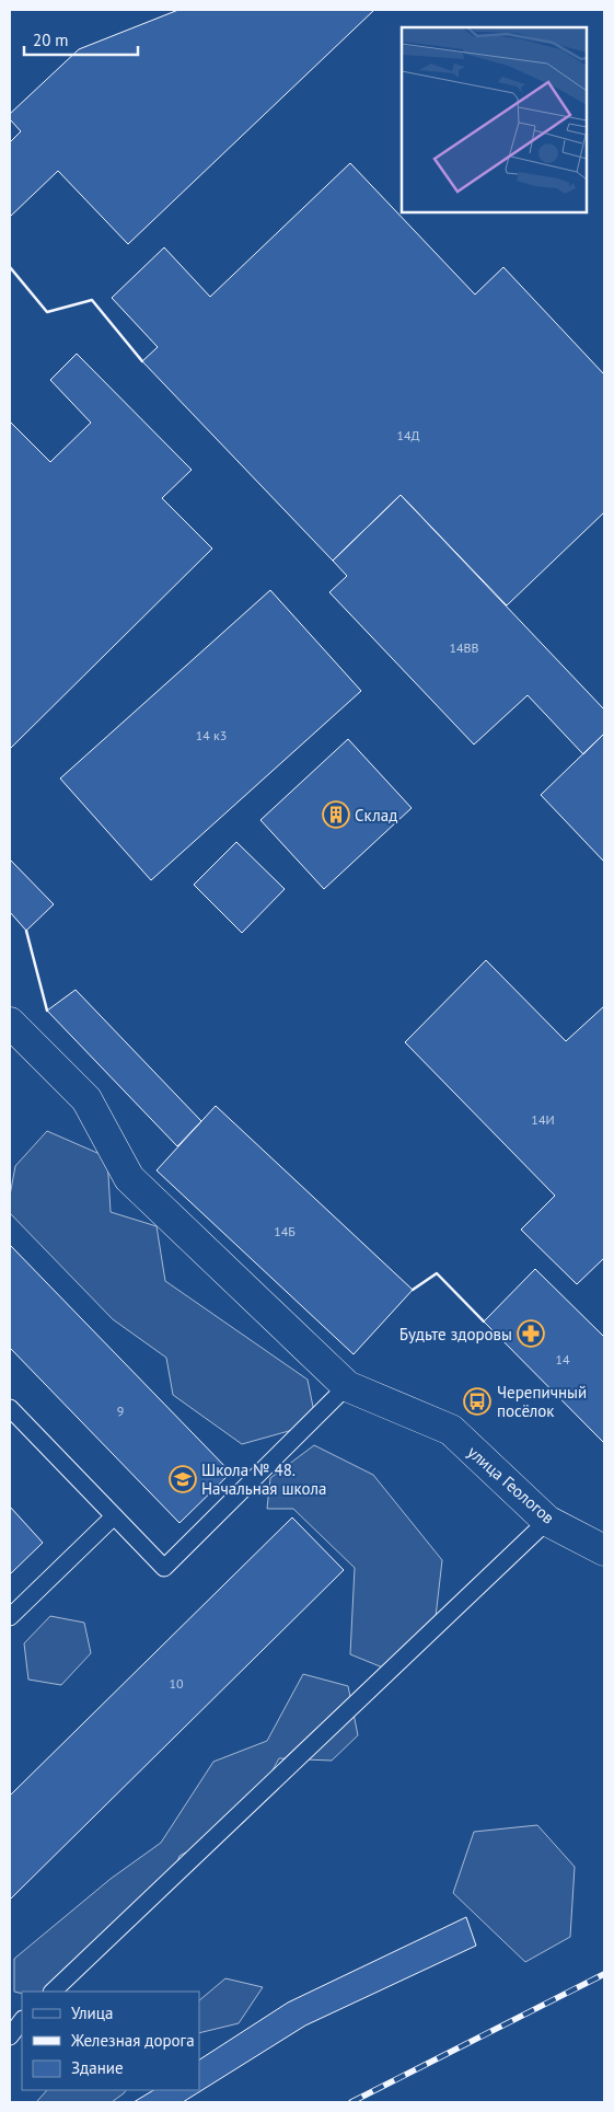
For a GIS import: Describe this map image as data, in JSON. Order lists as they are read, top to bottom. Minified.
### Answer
{"streets":{"street":["улица Геологов"]},"places":{"building":["Склад"],"pharmacy":["Будьте здоровы"],"bus stop":["Черепичный посёлок"],"school or university":["Школа № 48. Начальная школа"]},"house_numbers":["14Д","14ВВ","14 к3","14И","14Б","14","9","10"],"legend":["Улица","Железная дорога","Здание"],"scale_bar":"20 m"}
